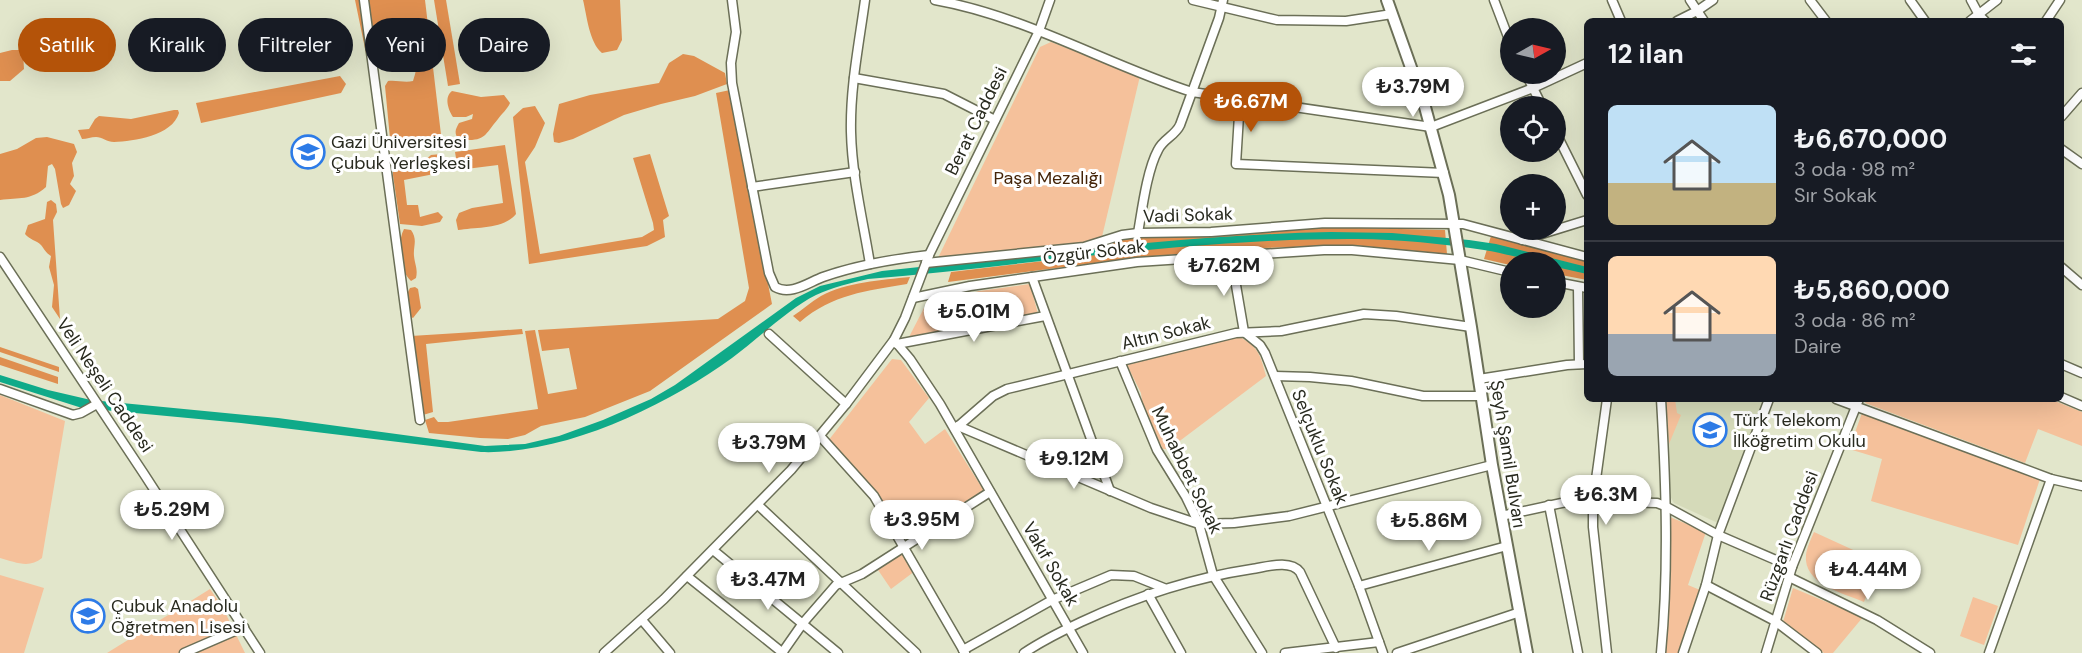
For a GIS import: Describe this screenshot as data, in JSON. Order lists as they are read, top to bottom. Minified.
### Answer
{"streets":{"main road":["Şeyh Şamil Bulvarı"],"street":["Berat Caddesi","Vadi Sokak","Özgür Sokak","Altın Sokak","Veli Neşeli Caddesi","Selçuklu Sokak","Muhabbet Sokak","Rüzgarlı Caddesi","Vakıf Sokak"]},"crossings":[["Berat Caddesi","Vadi Sokak"],["Berat Caddesi","Özgür Sokak"],["Vadi Sokak","Şeyh Şamil Bulvarı"],["Özgür Sokak","Şeyh Şamil Bulvarı"],["Altın Sokak","Selçuklu Sokak"],["Altın Sokak","Şeyh Şamil Bulvarı"],["Altın Sokak","Muhabbet Sokak"],["Altın Sokak","Vakıf Sokak"]],"parks":["Paşa Mezalığı"],"places":{"school or university":["Gazi Üniversitesi Çubuk Yerleşkesi","Türk Telekom İlköğretim Okulu","Çubuk Anadolu Öğretmen Lisesi"]},"north":"right","page":{"map_buttons":["+","−"],"chip":["Satılık","Kiralık","Filtreler","Yeni","Daire"],"heading":"12 ilan","price":["₺3.79M","₺6.67M","₺7.62M","₺5.01M","₺3.79M","₺9.12M","₺6.3M","₺5.29M","₺3.95M","₺5.86M","₺4.44M","₺3.47M"],"list":[{"name":"₺6,670,000","note":"3 oda · 98 m² · Sır Sokak"},{"name":"₺5,860,000","note":"3 oda · 86 m² · Daire"}]}}
